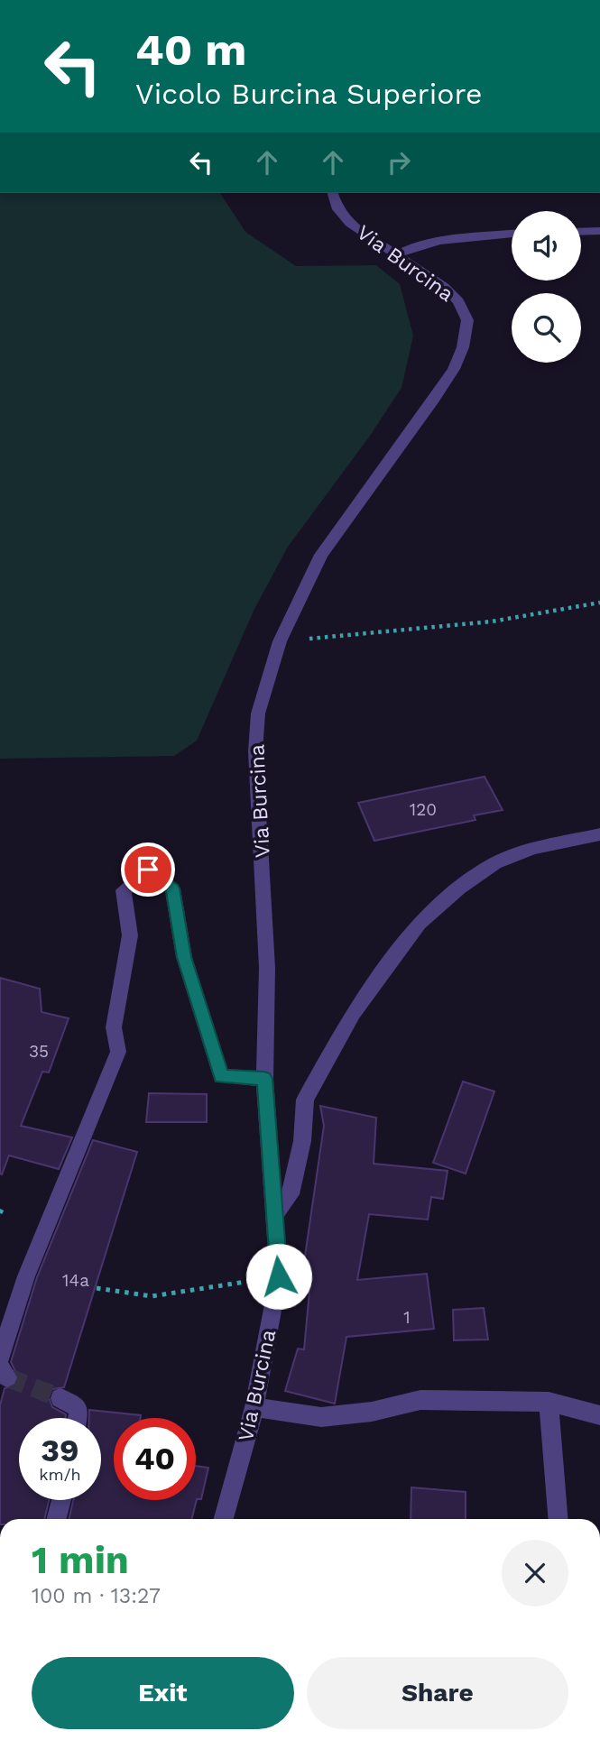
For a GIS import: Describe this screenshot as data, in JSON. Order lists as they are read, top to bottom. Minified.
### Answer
{"streets":{"street":["Via Burcina"]},"house_numbers":["120","35","14a","1"],"page":{"turn":["40 m","Vicolo Burcina Superiore"],"speed":"39 km/h","limit":"40","heading":["1 min","100 m · 13:27"],"buttons":["Exit","Share"]}}
